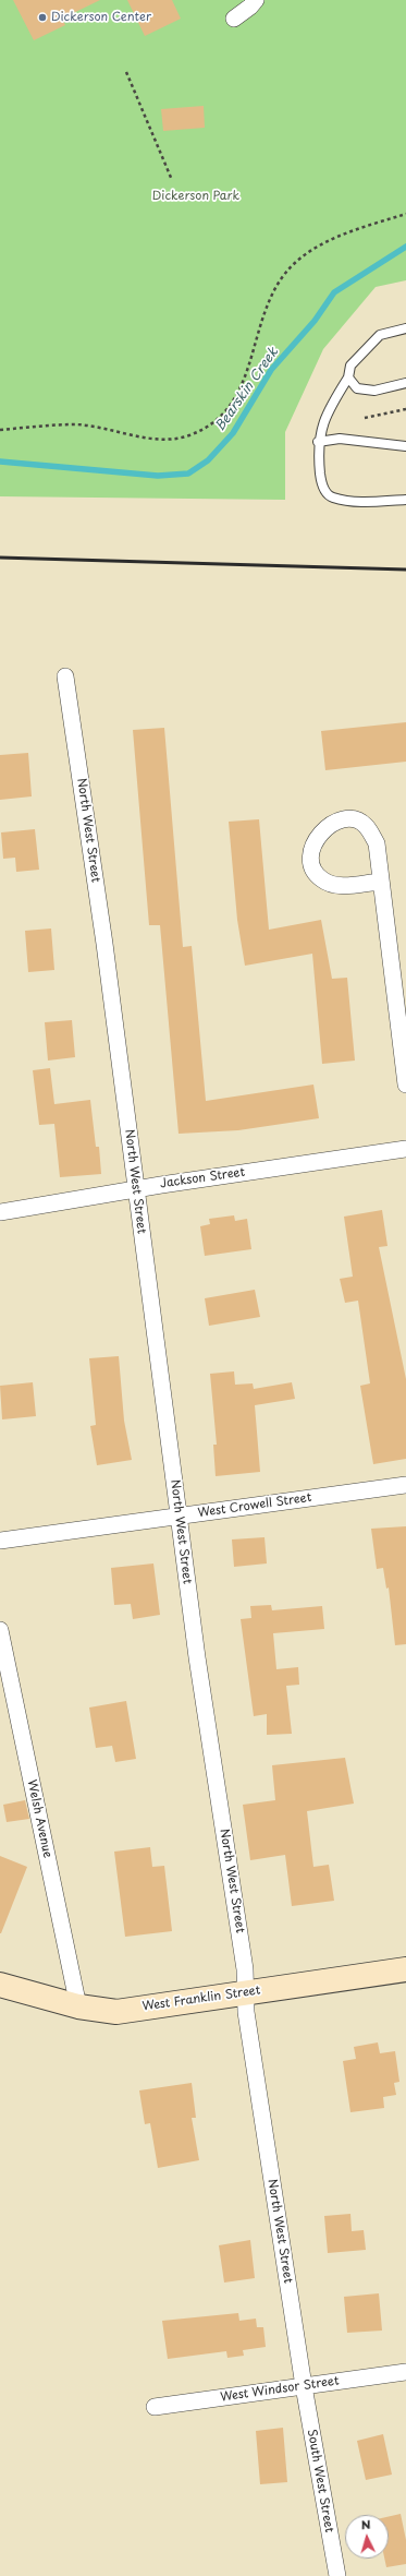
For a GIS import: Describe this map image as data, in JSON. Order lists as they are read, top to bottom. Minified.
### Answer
{"streets":{"main road":["West Franklin Street"],"street":["North West Street","Jackson Street","West Crowell Street","Welsh Avenue","West Windsor Street","South West Street"]},"crossings":[["North West Street","Jackson Street"],["North West Street","West Crowell Street"],["North West Street","West Franklin Street"],["North West Street","West Windsor Street"],["North West Street","South West Street"],["Welsh Avenue","West Franklin Street"],["West Windsor Street","South West Street"]],"water":["Bearskin Creek"],"parks":["Dickerson Park"],"places":["Dickerson Center"],"north":"top"}
